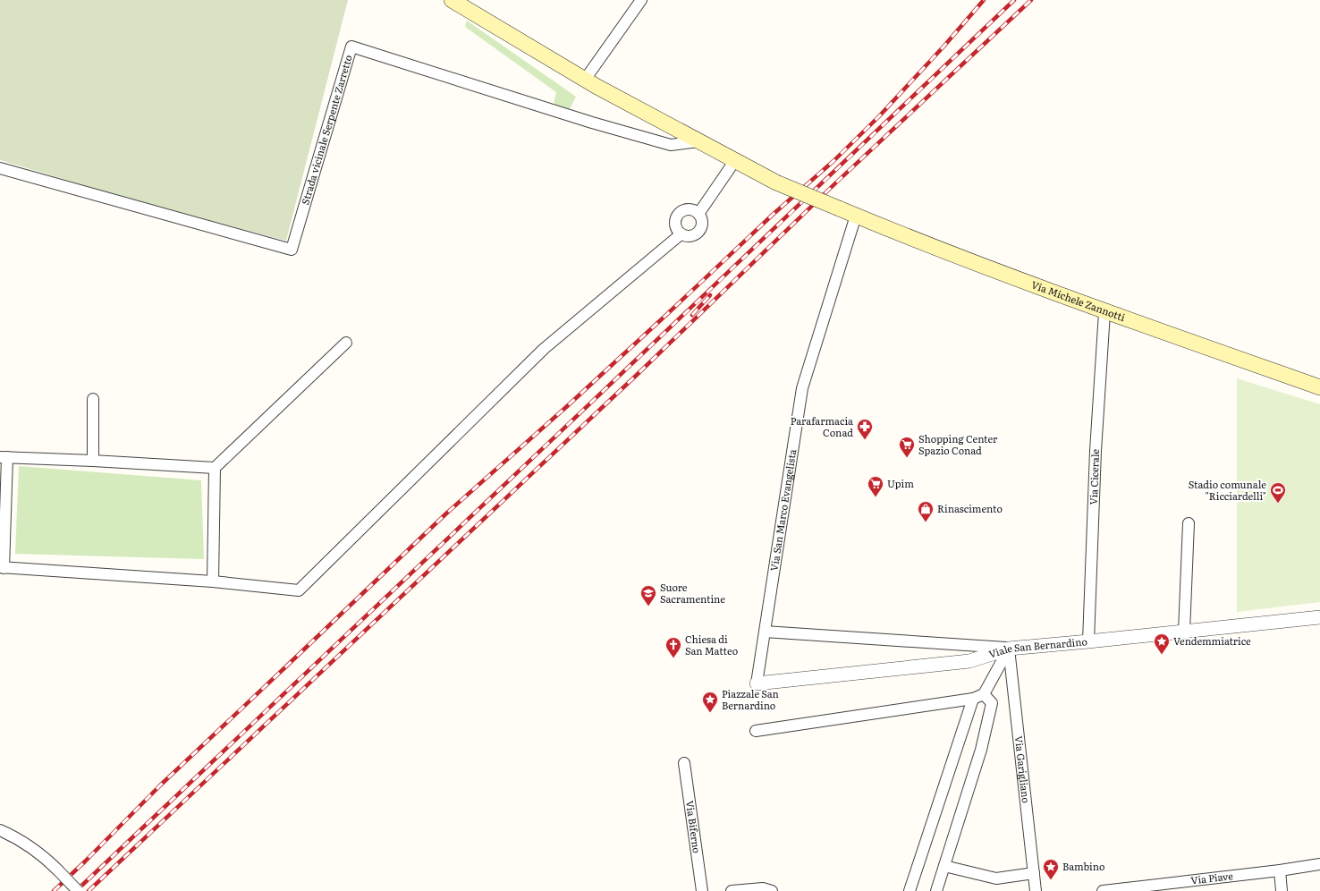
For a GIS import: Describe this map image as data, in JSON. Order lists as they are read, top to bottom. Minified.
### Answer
{"streets":{"main road":["Via Michele Zannotti"],"street":["Strada vicinale Serpente Zarretto","Via Cicerale","Via San Marco Evangelista","Viale San Bernardino","Via Garigliano","Via Biferno","Via Piave"]},"crossings":[["Strada vicinale Serpente Zarretto","Via Michele Zannotti"],["Via Michele Zannotti","Via Cicerale"],["Via Michele Zannotti","Via San Marco Evangelista"],["Via Cicerale","Viale San Bernardino"],["Via San Marco Evangelista","Viale San Bernardino"],["Viale San Bernardino","Via Garigliano"]],"places":{"pharmacy":["Parafarmacia Conad"],"supermarket":["Shopping Center Spazio Conad","Upim"],"sports":["Stadio comunale \"Ricciardelli\""],"shop":["Rinascimento"],"school or university":["Suore Sacramentine"],"place":["Vendemmiatrice","Piazzale San Bernardino","Bambino"],"church":["Chiesa di San Matteo"]}}
